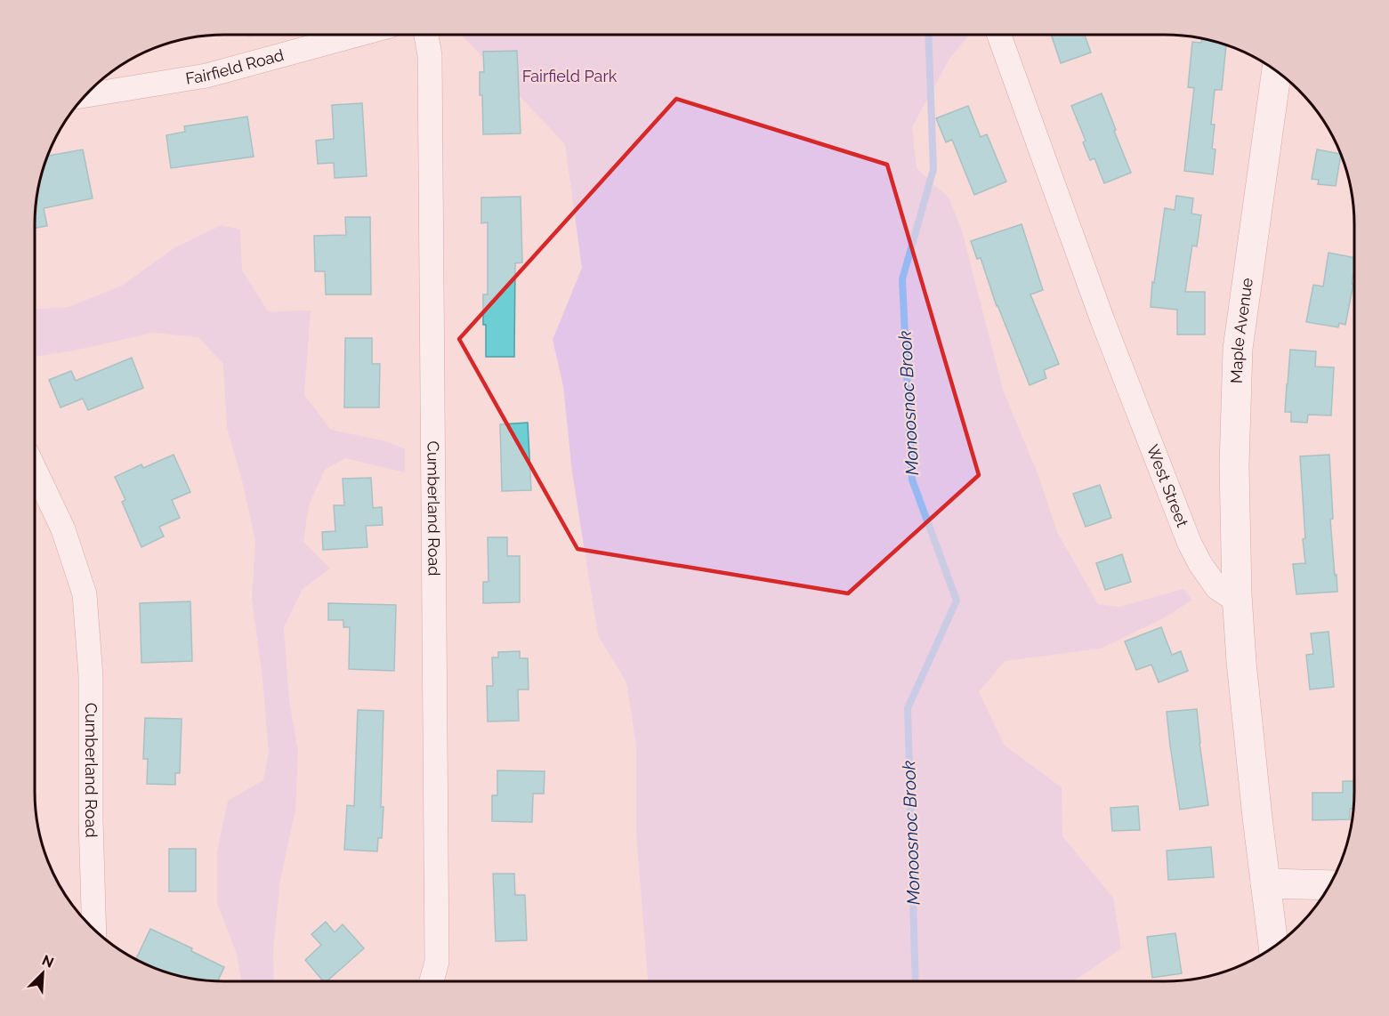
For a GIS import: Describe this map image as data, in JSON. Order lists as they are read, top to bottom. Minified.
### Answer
{"streets":{"main road":["Maple Avenue"],"street":["Fairfield Road","West Street","Cumberland Road"]},"crossings":[["Maple Avenue","West Street"]],"water":["Monoosnoc Brook"],"parks":["Fairfield Park"],"north":"top right"}
